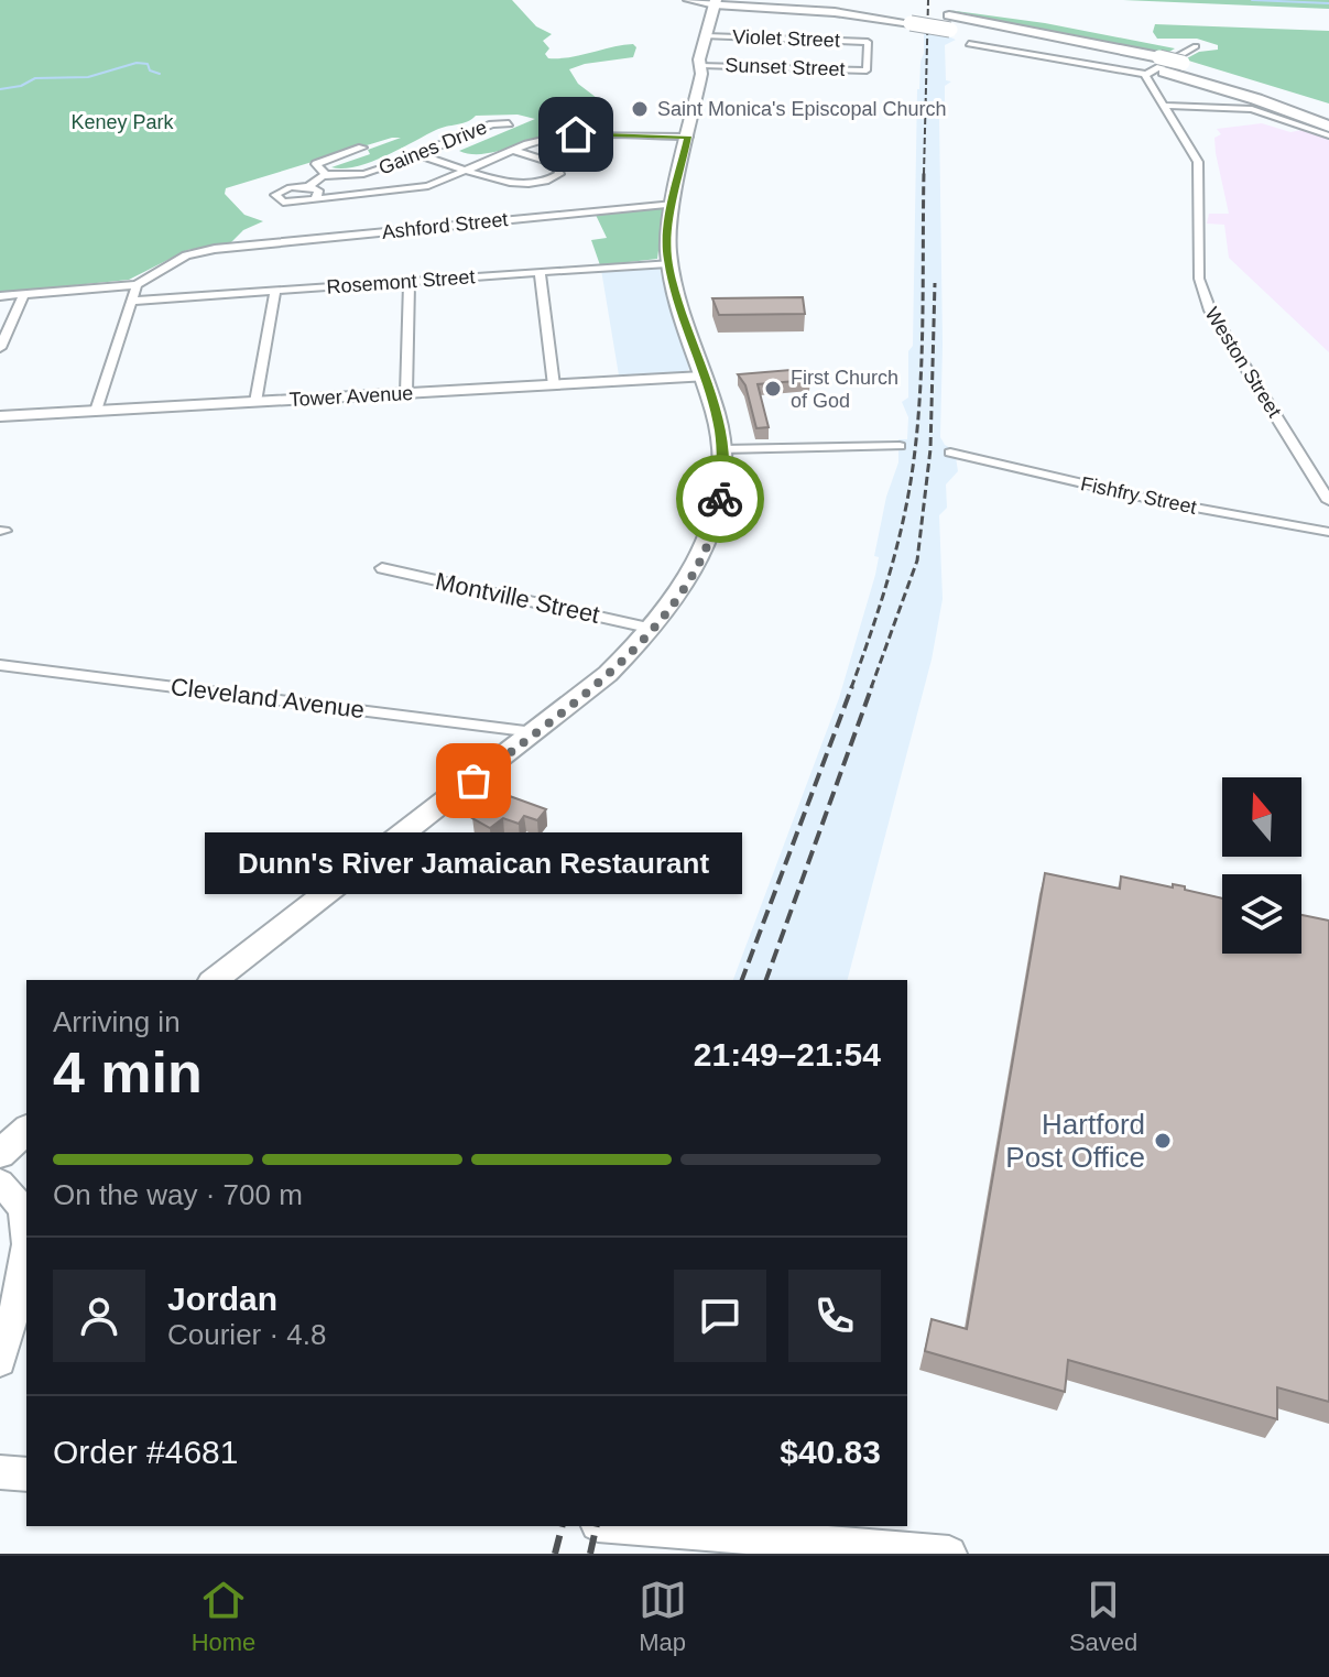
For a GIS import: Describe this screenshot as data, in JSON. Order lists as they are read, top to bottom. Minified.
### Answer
{"streets":{"main road":["Tower Avenue"],"street":["Violet Street","Sunset Street","Gaines Drive","Ashford Street","Rosemont Street","Weston Street","Fishfry Street","Montville Street","Cleveland Avenue"]},"crossings":[["Violet Street","Sunset Street"]],"parks":["Keney Park"],"places":["Saint Monica's Episcopal Church","First Church of God","Dunn's River Jamaican Restaurant","Hartford Post Office"],"north":"top","page":{"bubble":"Dunn's River Jamaican Restaurant","heading":["4 min","Arriving in","21:49–21:54"],"panel":["Jordan","Courier · 4.8","Order #4681","$40.83"],"bar":"On the way · 700 m","tabs":["Home","Map","Saved"]}}
